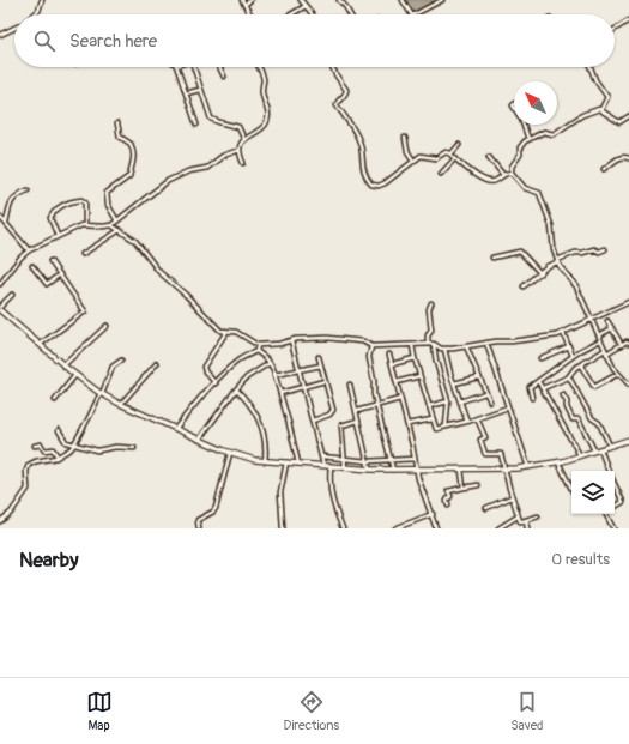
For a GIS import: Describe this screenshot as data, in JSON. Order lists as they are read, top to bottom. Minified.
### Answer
{"north":"top left","page":{"search":"Search here","heading":["Nearby","0 results"],"nav":["Map","Directions","Saved"]}}
